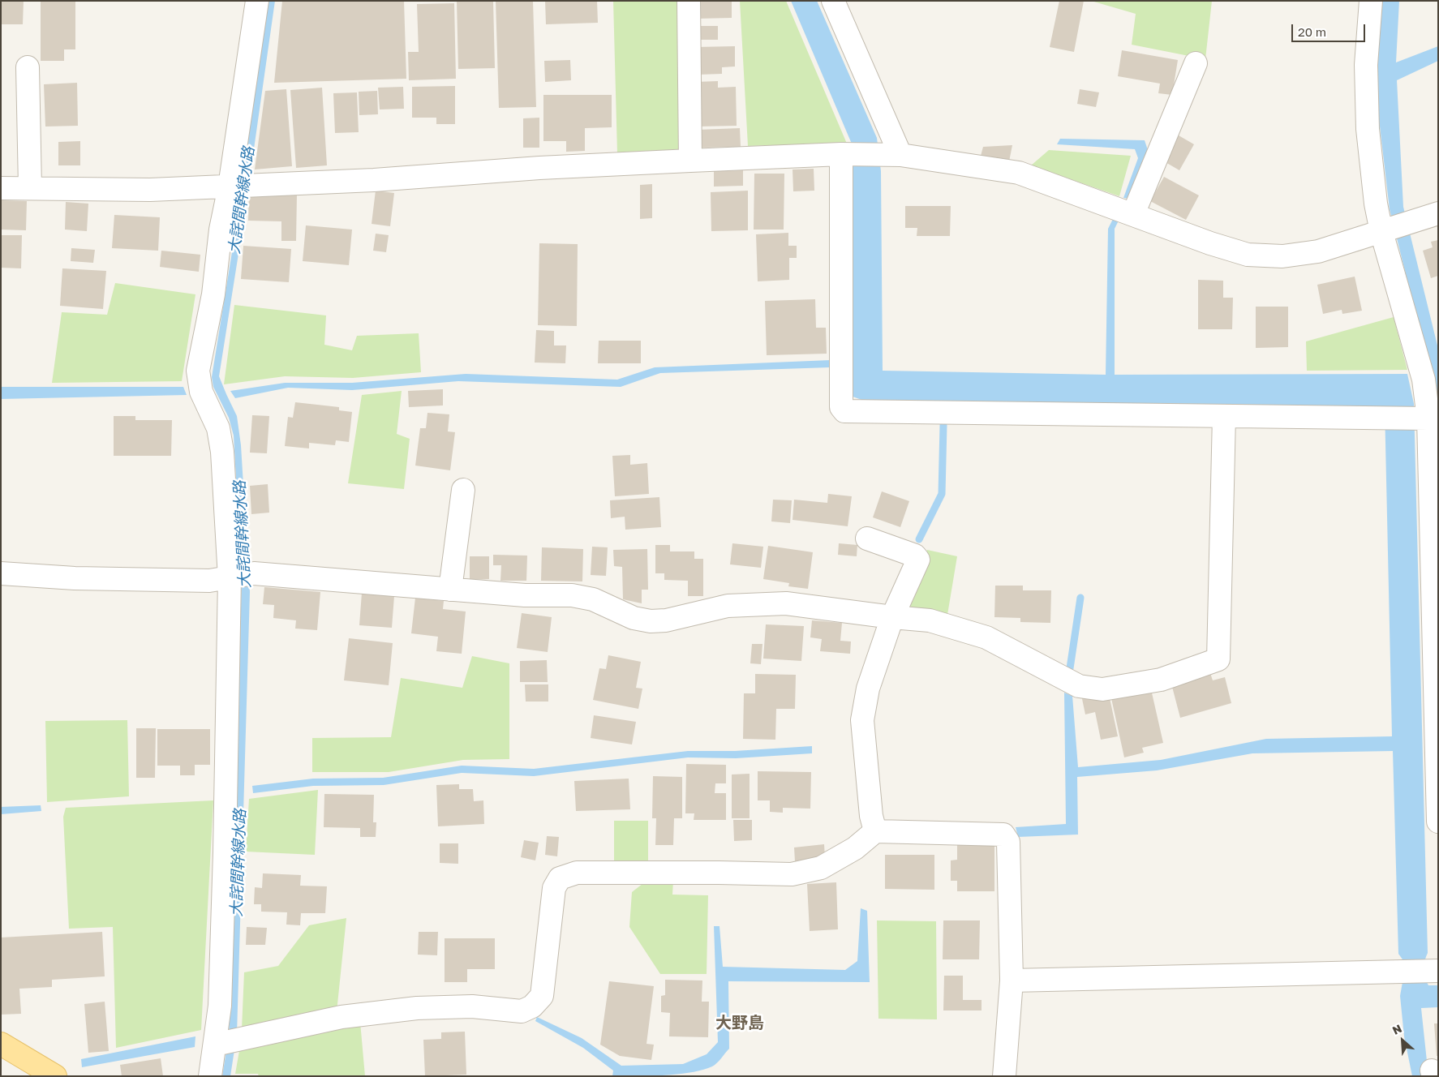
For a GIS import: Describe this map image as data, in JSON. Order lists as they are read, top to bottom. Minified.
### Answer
{"districts":["大野島"],"water":["大詫間幹線水路"],"scale_bar":"20 m","north":"top left"}
